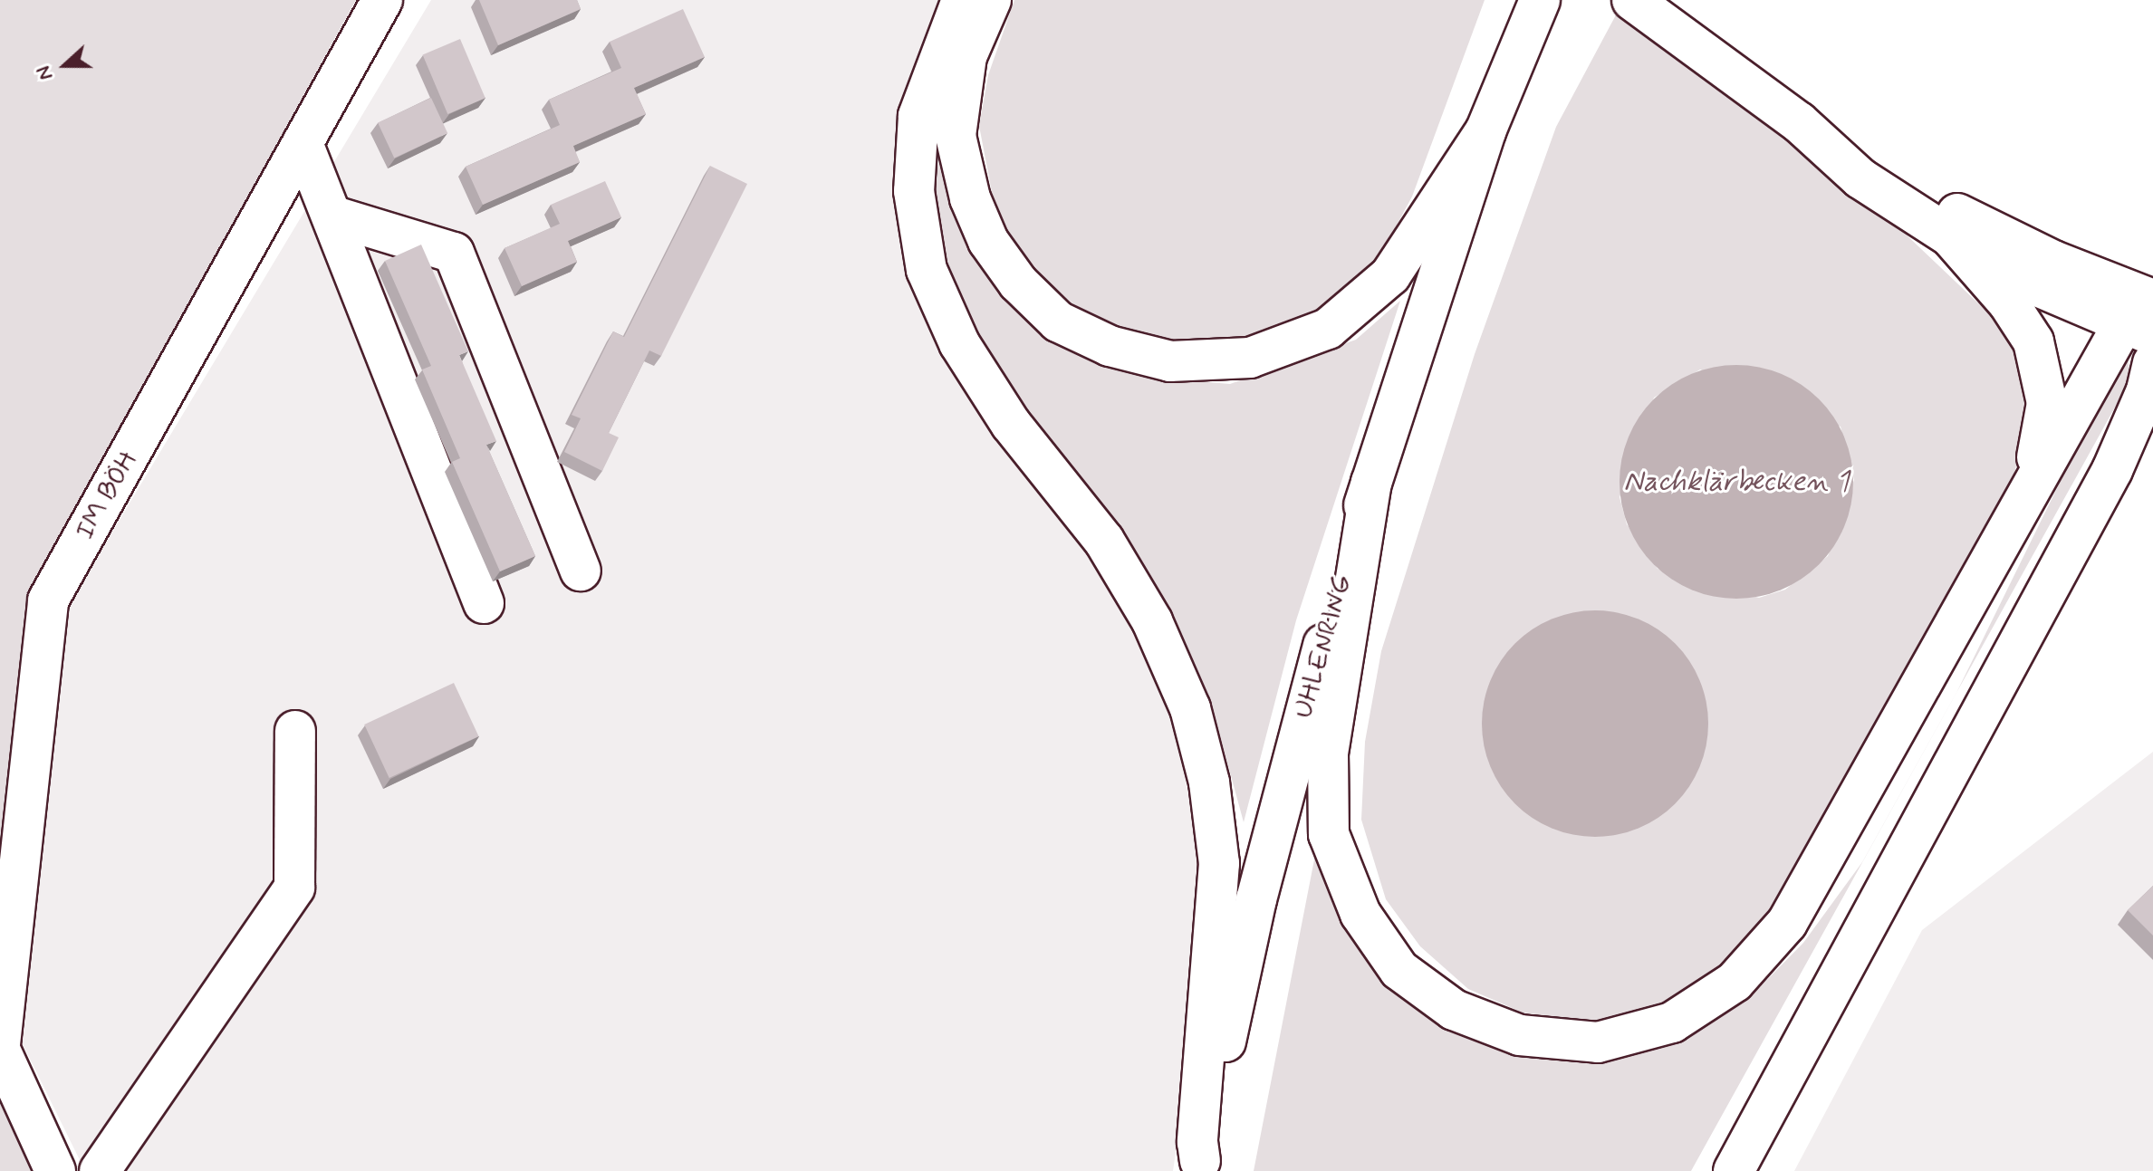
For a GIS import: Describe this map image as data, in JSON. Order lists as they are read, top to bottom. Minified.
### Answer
{"streets":{"main road":["IM BÖH","UHLENRING"]},"water":["Nachklärbecken 1"],"north":"left"}
